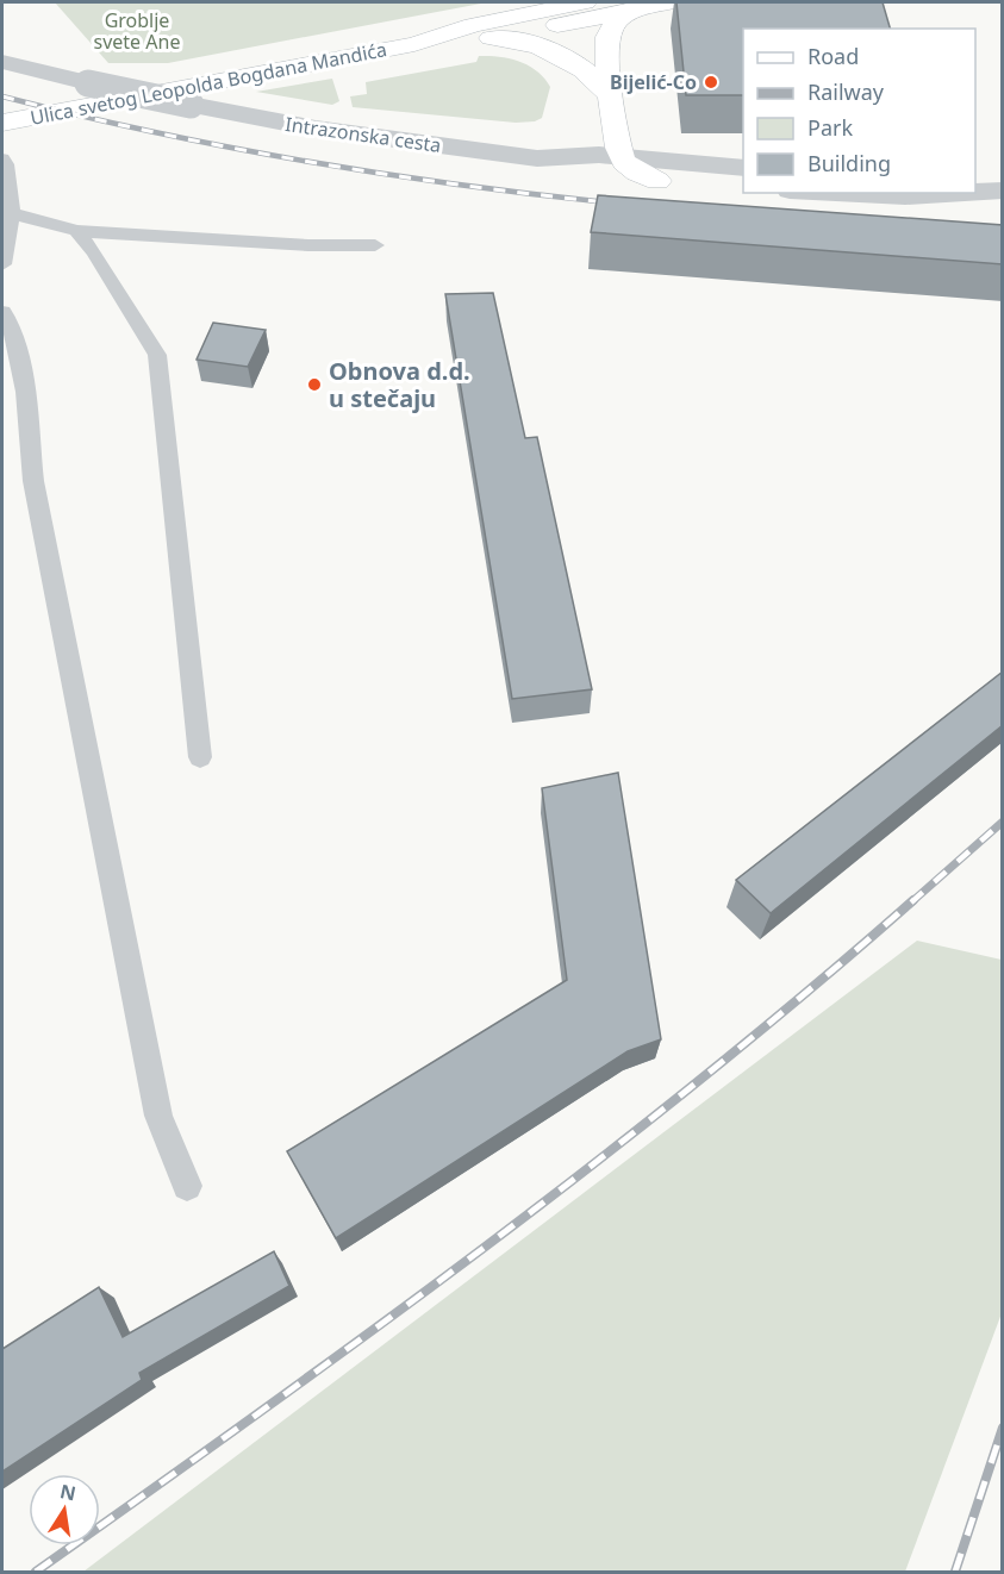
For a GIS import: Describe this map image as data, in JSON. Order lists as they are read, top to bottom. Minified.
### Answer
{"streets":{"main road":["Ulica svetog Leopolda Bogdana Mandića"],"street":["Intrazonska cesta"]},"parks":["Groblje svete Ane"],"places":["Bijelić-Co","Obnova d.d. u stečaju"],"legend":["Road","Railway","Park","Building"],"north":"top"}
